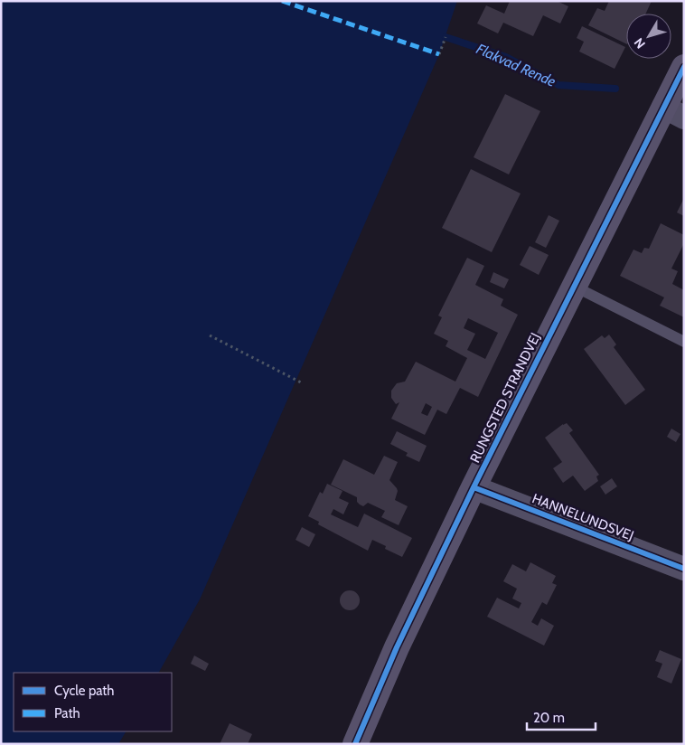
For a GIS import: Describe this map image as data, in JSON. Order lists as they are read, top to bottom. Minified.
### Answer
{"streets":{"main road":["RUNGSTED STRANDVEJ"],"street":["HANNELUNDSVEJ"]},"crossings":[["RUNGSTED STRANDVEJ","HANNELUNDSVEJ"]],"water":["Flakvad Rende"],"legend":["Cycle path","Path"],"scale_bar":"20 m","north":"bottom left"}
